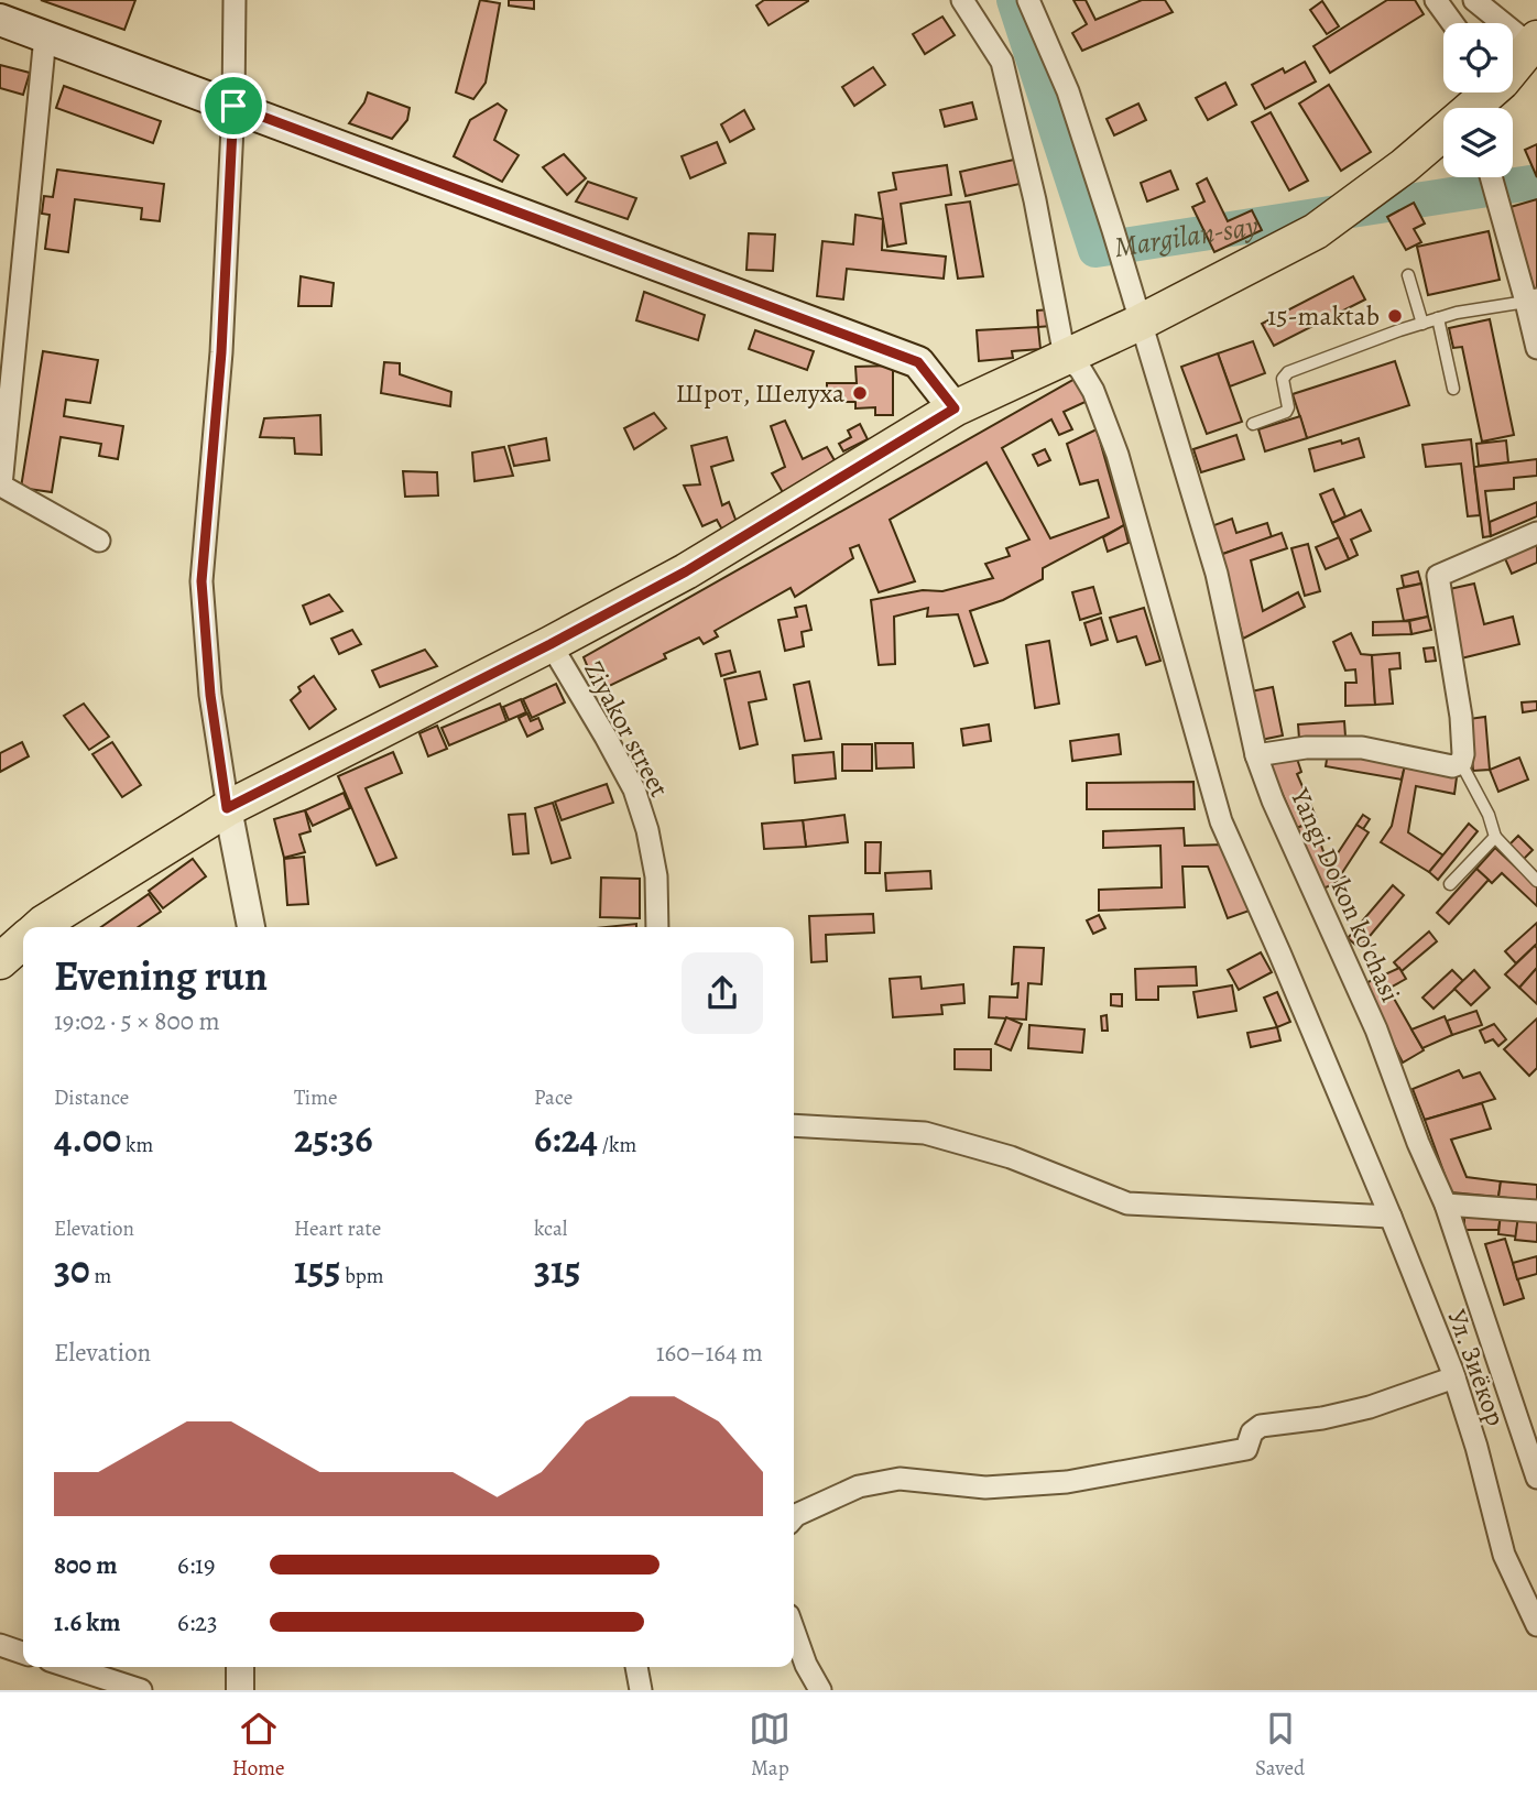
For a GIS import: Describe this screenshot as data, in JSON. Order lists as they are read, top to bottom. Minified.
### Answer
{"streets":{"street":["Ziyakor street","Yangi Do'kon ko'chasi","Ул. Зиёкор"]},"water":["Margilan-say"],"places":["15-maktab","Шрот, Шелуха"],"page":{"heading":["Evening run","19:02 · 5 × 800 m"],"stats":[["Distance","4.00 km"],["Time","25:36"],["Pace","6:24 /km"],["Elevation","30 m"],["Heart rate","155 bpm"],["kcal","315"]],"chart":["Elevation","160–164 m"],"list":[{"name":"800 m","note":"6:19"},{"name":"1.6 km","note":"6:23"}],"tabs":["Home","Map","Saved"]}}
